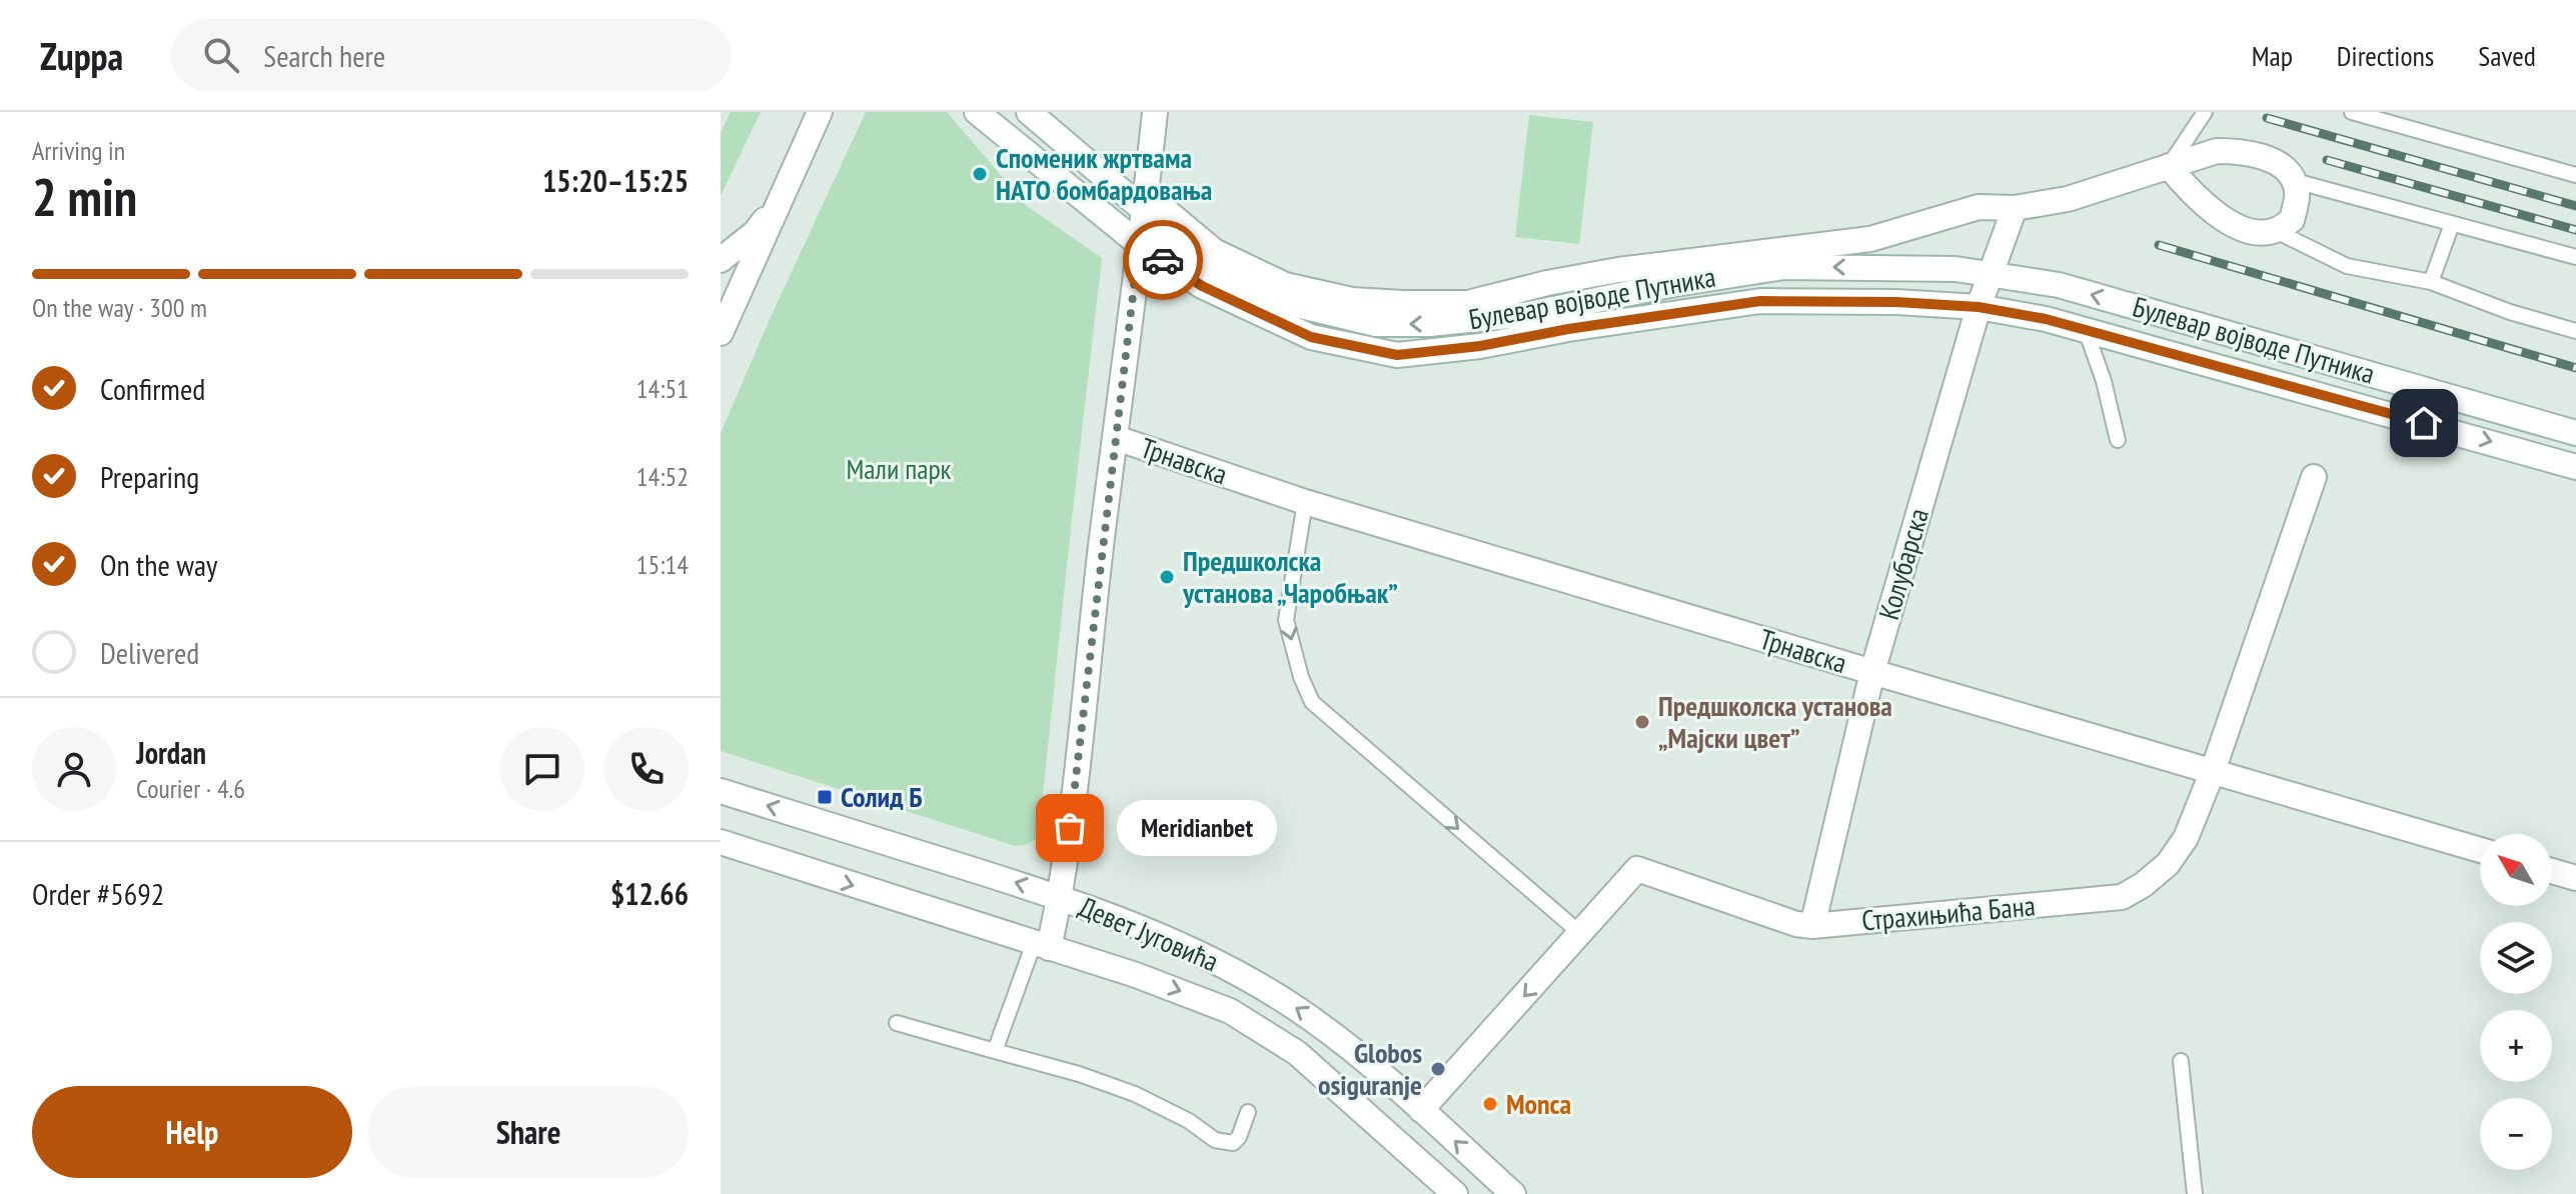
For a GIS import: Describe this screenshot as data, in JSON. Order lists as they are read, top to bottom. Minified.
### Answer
{"streets":{"street":["Булевар војводе Путника","Трнавска","Колубарска","Страхињића Бана","Девет Југовића"]},"crossings":[["Булевар војводе Путника","Колубарска"],["Трнавска","Колубарска"],["Трнавска","Страхињића Бана"],["Колубарска","Страхињића Бана"],["Страхињића Бана","Девет Југовића"]],"parks":["Мали парк"],"places":{"other":["Споменик жртвама НАТО бомбардовања","Предшколска установа „Чаробњак”","Предшколска установа „Мајски цвет”","Meridianbet","Globos osiguranje","Monca"],"transit":["Солид Б"]},"north":"top left","page":{"header":"Zuppa","search":"Search here","nav":["Map","Directions","Saved"],"heading":["2 min","Arriving in","15:20–15:25"],"panel":["Jordan","Courier · 4.6","Order #5692","$12.66"],"bar":"On the way · 300 m","list":[["Confirmed","14:51"],["Preparing","14:52"],["On the way","15:14"],"Delivered"],"bubble":"Meridianbet","map_buttons":["+","−"],"buttons":["Help","Share"]}}
